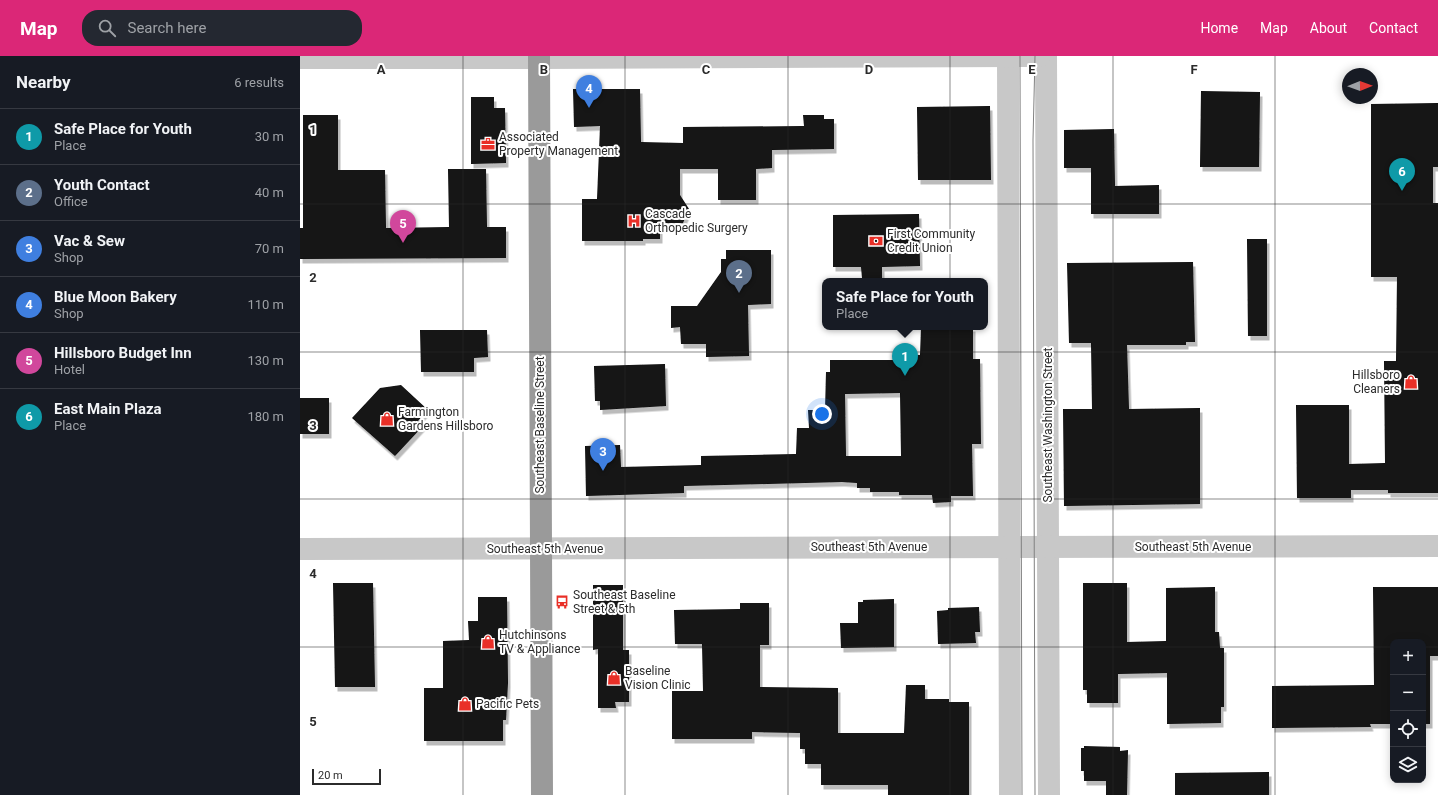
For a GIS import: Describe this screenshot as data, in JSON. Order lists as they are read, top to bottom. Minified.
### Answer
{"streets":{"highway":["Southeast Baseline Street"],"street":["Southeast Washington Street","Southeast 5th Avenue"]},"crossings":[["Southeast Baseline Street","Southeast 5th Avenue"],["Southeast Washington Street","Southeast 5th Avenue"]],"places":{"office":["Associated Property Management"],"hospital":["Cascade Orthopedic Surgery"],"bank":["First Community Credit Union"],"shop":["Hillsboro Cleaners","Farmington Gardens Hillsboro","Hutchinsons TV & Appliance","Baseline Vision Clinic","Pacific Pets"],"bus stop":["Southeast Baseline Street & 5th"]},"scale_bar":"20 m","north":"right","page":{"header":"Map","search":"Search here","nav":["Home","Map","About","Contact"],"heading":["Nearby","6 results"],"pins":["4","6","5","2","1","3"],"list":[{"mark":"1","name":"Safe Place for Youth","note":"Place","value":"30 m"},{"mark":"2","name":"Youth Contact","note":"Office","value":"40 m"},{"mark":"3","name":"Vac & Sew","note":"Shop","value":"70 m"},{"mark":"4","name":"Blue Moon Bakery","note":"Shop","value":"110 m"},{"mark":"5","name":"Hillsboro Budget Inn","note":"Hotel","value":"130 m"},{"mark":"6","name":"East Main Plaza","note":"Place","value":"180 m"}],"popup":["Safe Place for Youth","Place"],"map_buttons":["+","−"],"scale":"20 m"},"grid":{"columns":["A","B","C","D","E","F"],"rows":["1","2","3","4","5"]}}
